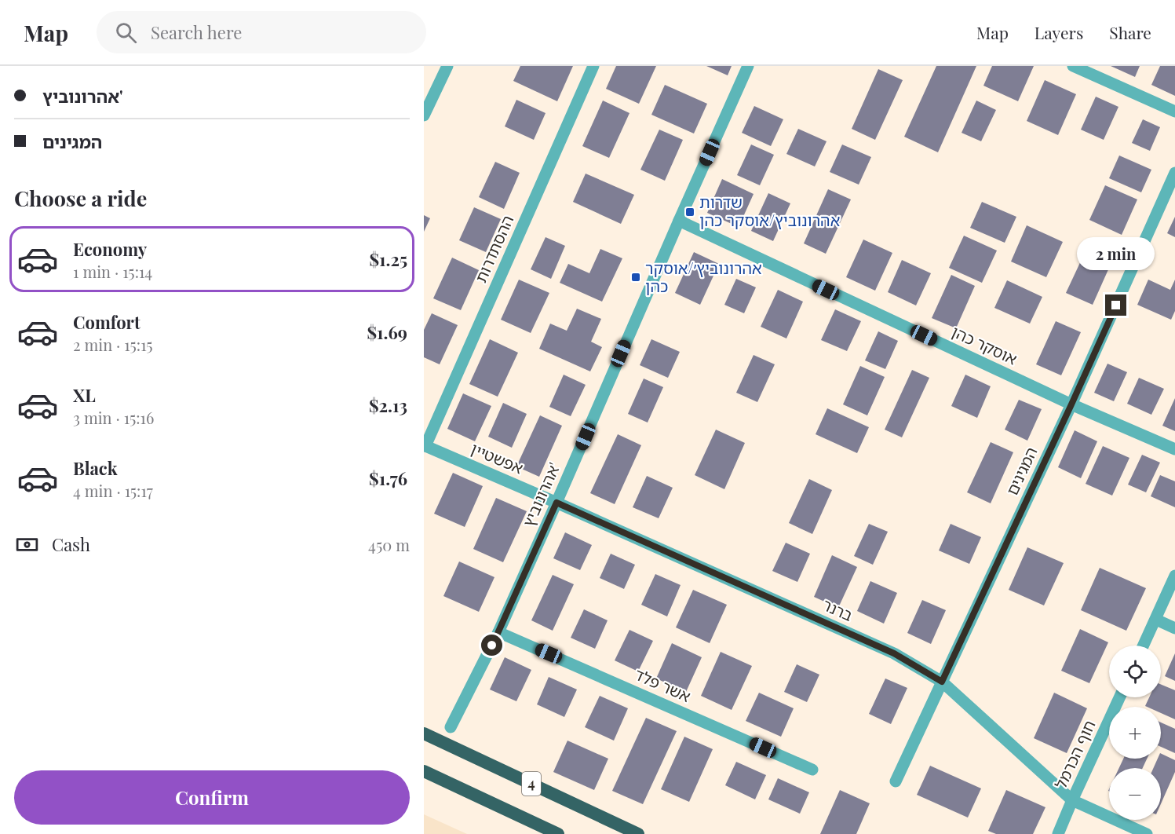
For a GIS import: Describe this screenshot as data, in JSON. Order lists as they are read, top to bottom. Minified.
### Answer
{"streets":{"highway":["4"],"street":["ההסתדרות","אוסקר כהן","אפשטיין","המגינים","אהרונוביץ'","ברנר","אשר פלד","חוף הכרמל"]},"crossings":[["ההסתדרות","אפשטיין"],["אוסקר כהן","המגינים"],["אוסקר כהן","אהרונוביץ'"],["אפשטיין","אהרונוביץ'"],["אפשטיין","ברנר"],["המגינים","ברנר"],["אהרונוביץ'","ברנר"],["אהרונוביץ'","אשר פלד"],["ברנר","חוף הכרמל"]],"places":{"transit":["שדרות אהרונוביץ/אוסקר כהן","אהרונוביץ׳/אוסקר כהן"]},"page":{"header":"Map","search":"Search here","nav":["Map","Layers","Share"],"banner":["אהרונוביץ'","המגינים"],"heading":"Choose a ride","list":[{"name":"Economy","note":"1 min · 15:14","value":"$1.25"},{"name":"Comfort","note":"2 min · 15:15","value":"$1.69"},{"name":"XL","note":"3 min · 15:16","value":"$2.13"},{"name":"Black","note":"4 min · 15:17","value":"$1.76"}],"bubble":"2 min","pay":["Cash","450 m"],"map_buttons":["+","−"],"buttons":"Confirm"}}
